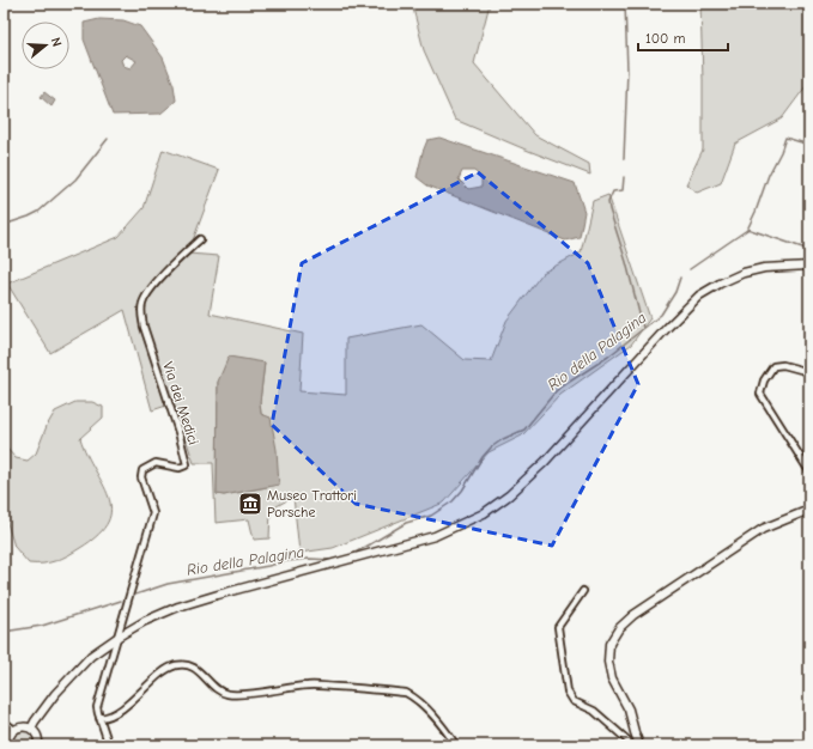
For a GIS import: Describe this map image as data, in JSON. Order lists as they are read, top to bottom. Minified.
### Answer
{"streets":{"street":["Via dei Medici"]},"water":["Rio della Palagina"],"places":{"museum":["Museo Trattori Porsche"]},"scale_bar":"100 m","north":"right"}
